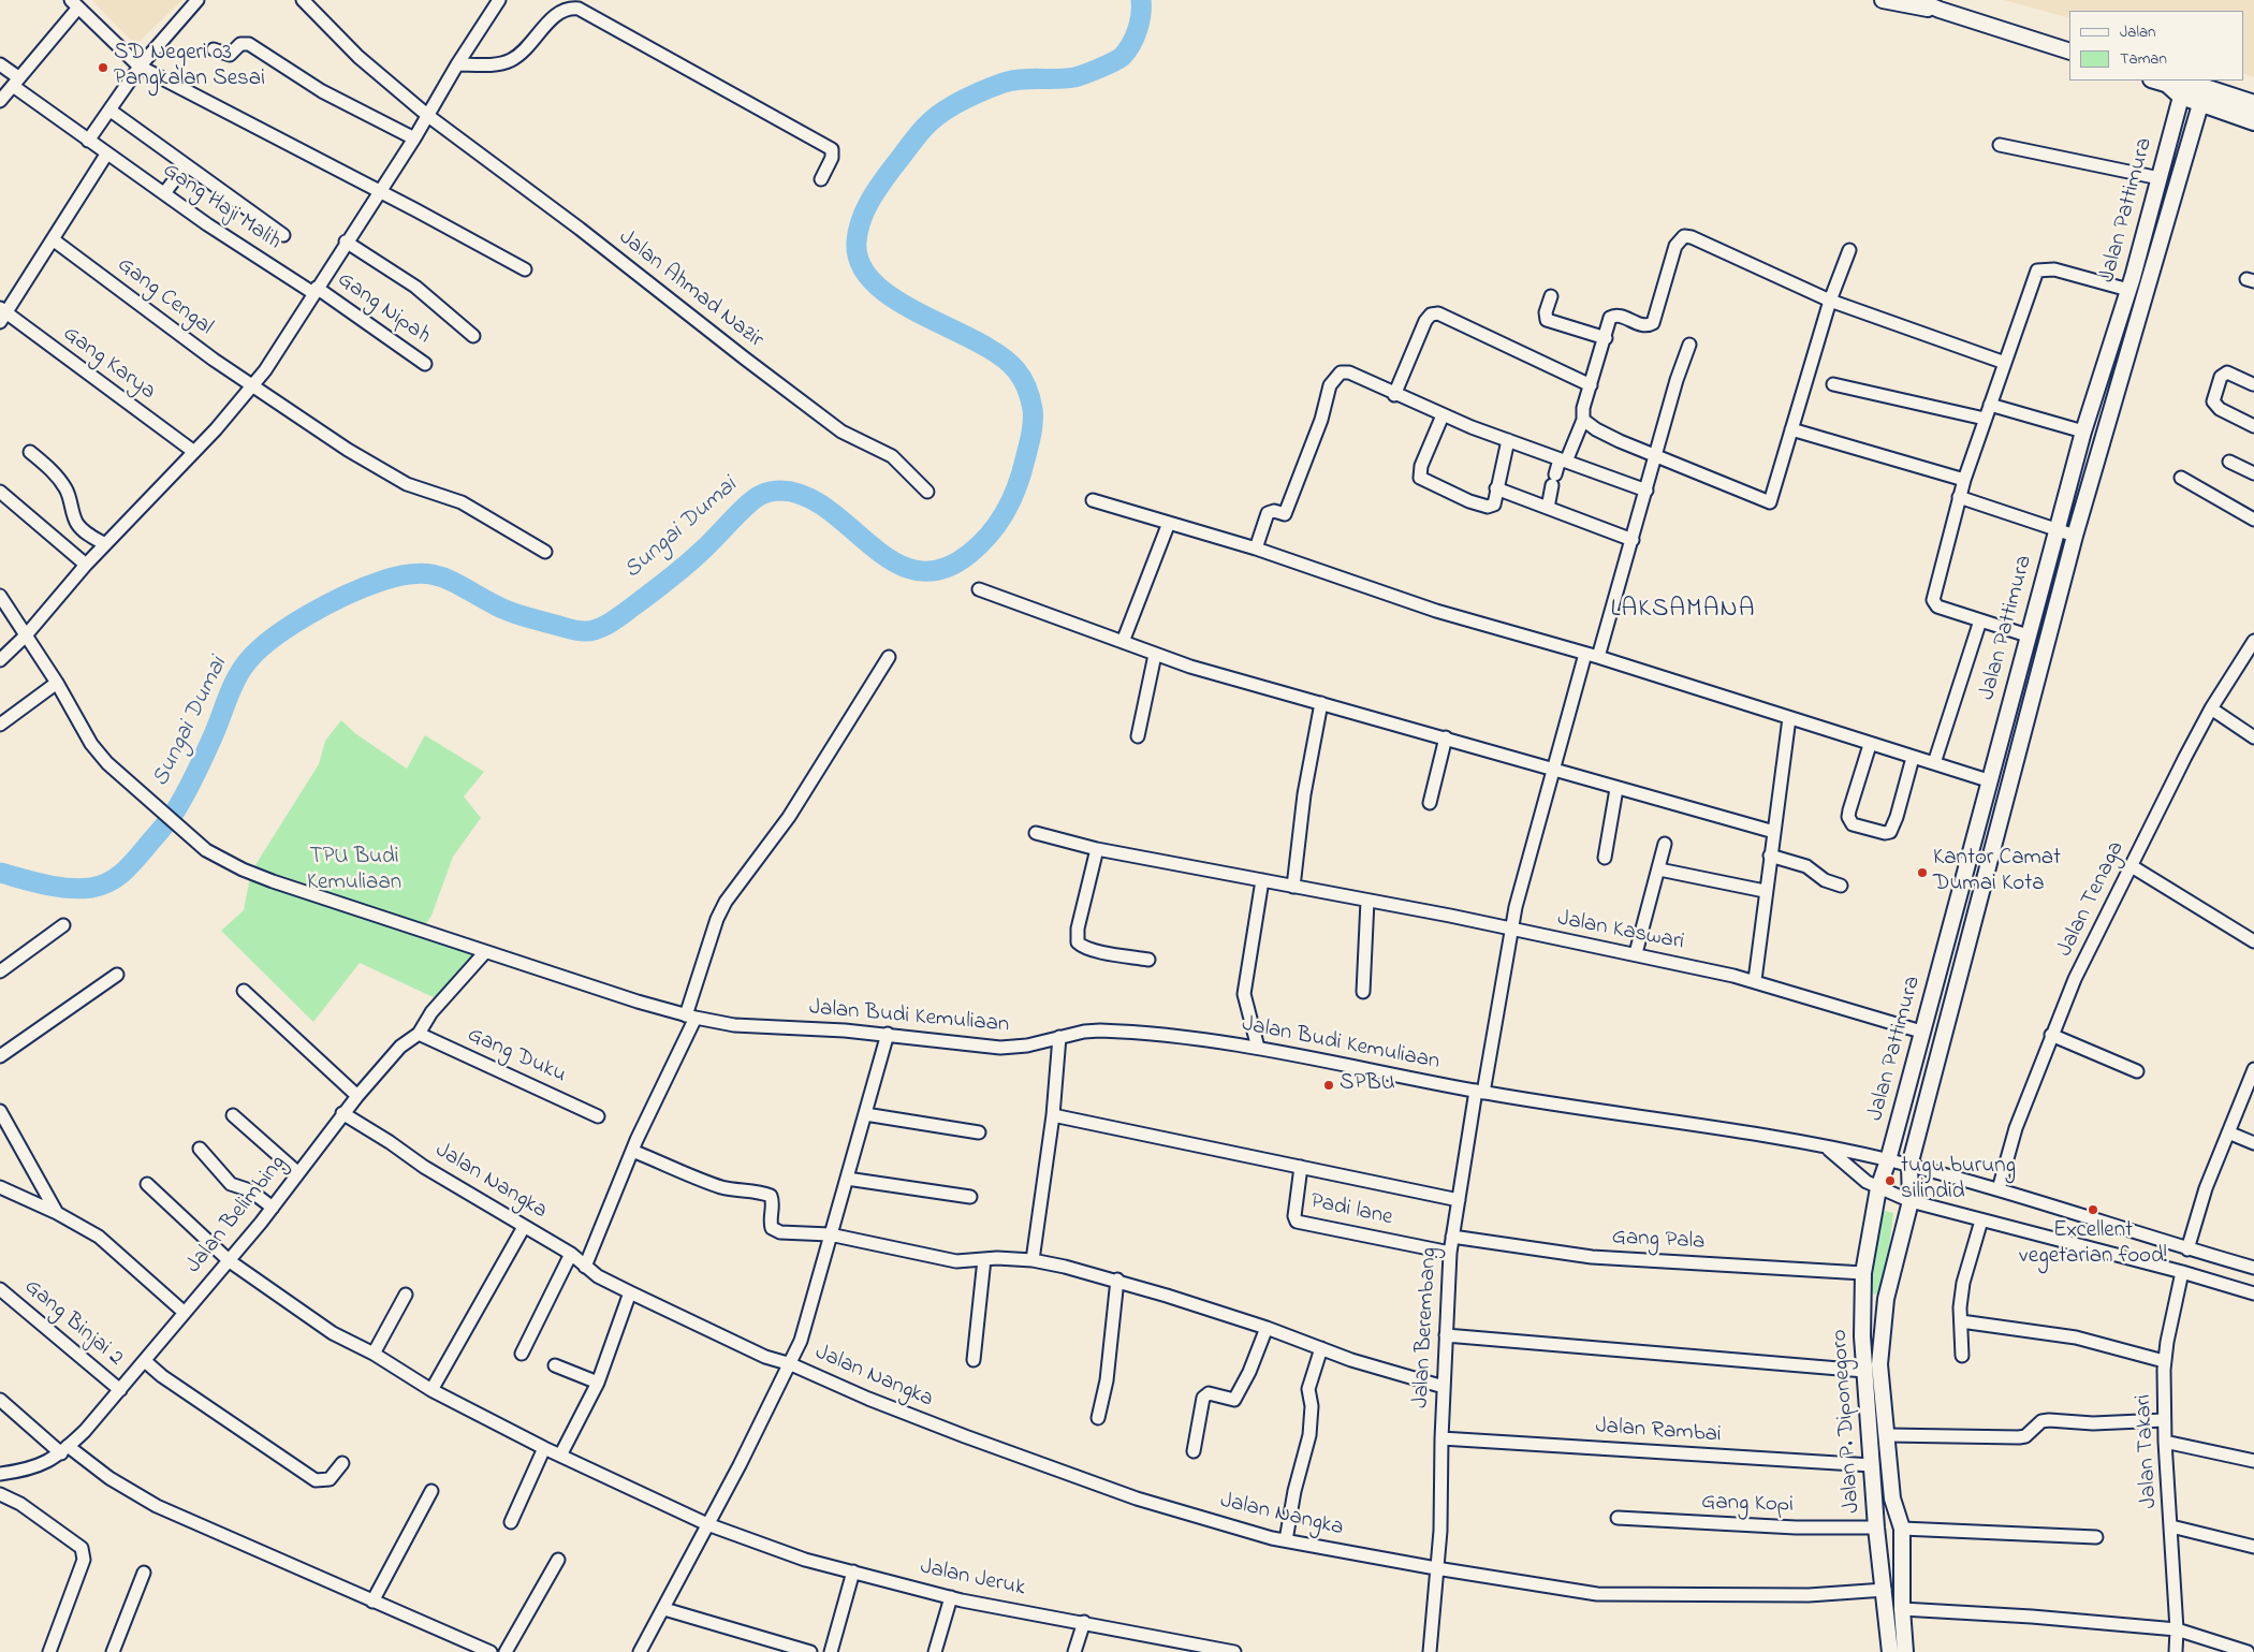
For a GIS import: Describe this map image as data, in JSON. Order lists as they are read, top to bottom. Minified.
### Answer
{"streets":{"main road":["Jalan Pattimura","Jalan P. Diponegoro"],"street":["Gang Haji Malih","Jalan Ahmad Nazir","Gang Cengal","Gang Nipah","Gang Karya","Jalan Tenaga","Jalan Kaswari","Jalan Budi Kemuliaan","Gang Duku","Jalan Nangka","Padi lane","Jalan Belimbing","Gang Pala","Gang Binjai 2","Jalan Berembang","Jalan Rambai","Jalan Takari","Gang Kopi","Jalan Jeruk"]},"crossings":[["Gang Haji Malih","Gang Nipah"],["Jalan Pattimura","Jalan Kaswari"],["Jalan Pattimura","Jalan Budi Kemuliaan"],["Jalan Pattimura","Jalan P. Diponegoro"],["Jalan Tenaga","Jalan Budi Kemuliaan"],["Jalan Kaswari","Jalan Berembang"],["Jalan Budi Kemuliaan","Jalan Belimbing"],["Jalan Budi Kemuliaan","Jalan Berembang"],["Gang Duku","Jalan Belimbing"],["Jalan Nangka","Jalan Belimbing"],["Jalan Nangka","Jalan Berembang"],["Jalan Nangka","Jalan P. Diponegoro"],["Padi lane","Jalan Berembang"],["Jalan Belimbing","Gang Binjai 2"],["Jalan Belimbing","Jalan Jeruk"],["Gang Pala","Jalan Berembang"],["Gang Pala","Jalan P. Diponegoro"],["Jalan Berembang","Jalan Rambai"],["Jalan P. Diponegoro","Jalan Rambai"],["Jalan P. Diponegoro","Gang Kopi"]],"districts":["LAKSAMANA"],"water":["Sungai Dumai"],"parks":["TPU Budi Kemuliaan"],"places":["SD Negeri 03 Pangkalan Sesai","Kantor Camat Dumai Kota","SPBU","tugu burung silindid","Excellent vegetarian food!"],"legend":["Jalan","Taman"]}
